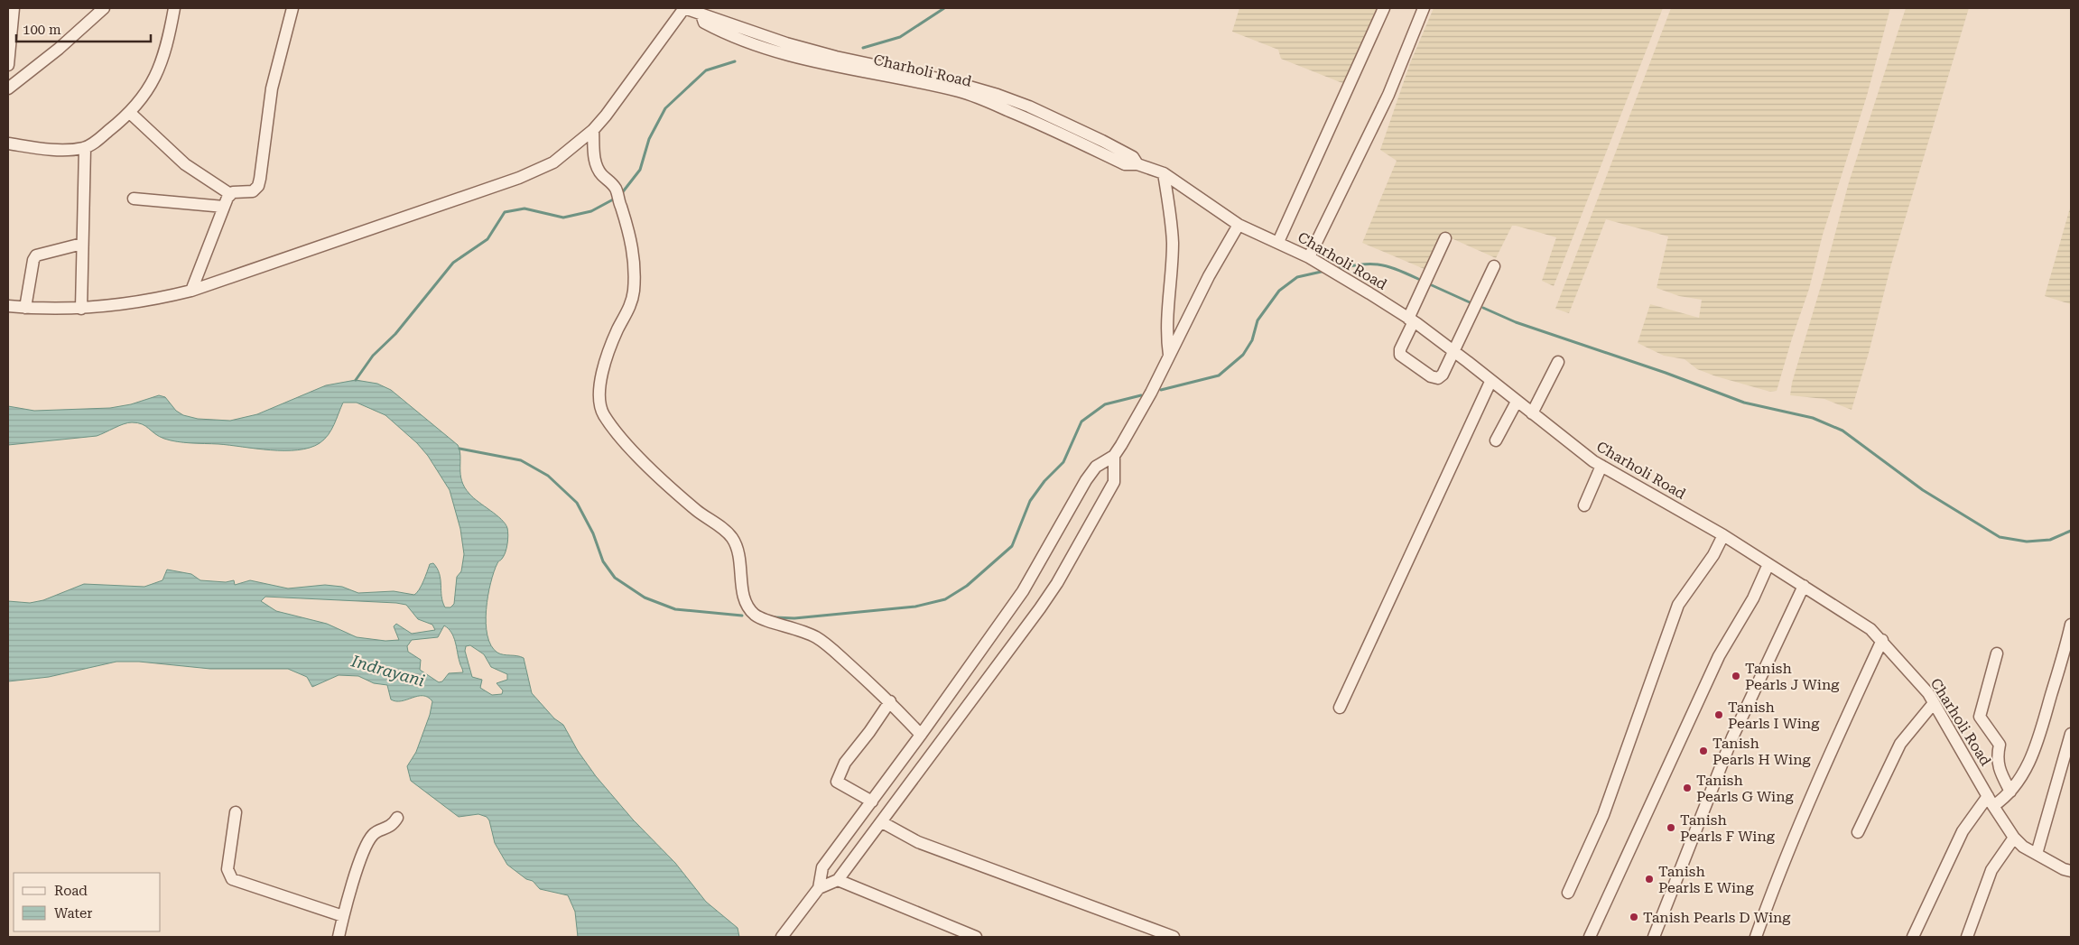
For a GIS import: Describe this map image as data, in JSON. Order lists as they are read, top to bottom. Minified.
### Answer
{"streets":{"street":["Charholi Road"]},"water":["Indrayani"],"places":["Tanish Pearls J Wing","Tanish Pearls I Wing","Tanish Pearls H Wing","Tanish Pearls G Wing","Tanish Pearls F Wing","Tanish Pearls E Wing","Tanish Pearls D Wing"],"legend":["Road","Water"],"scale_bar":"100 m"}
